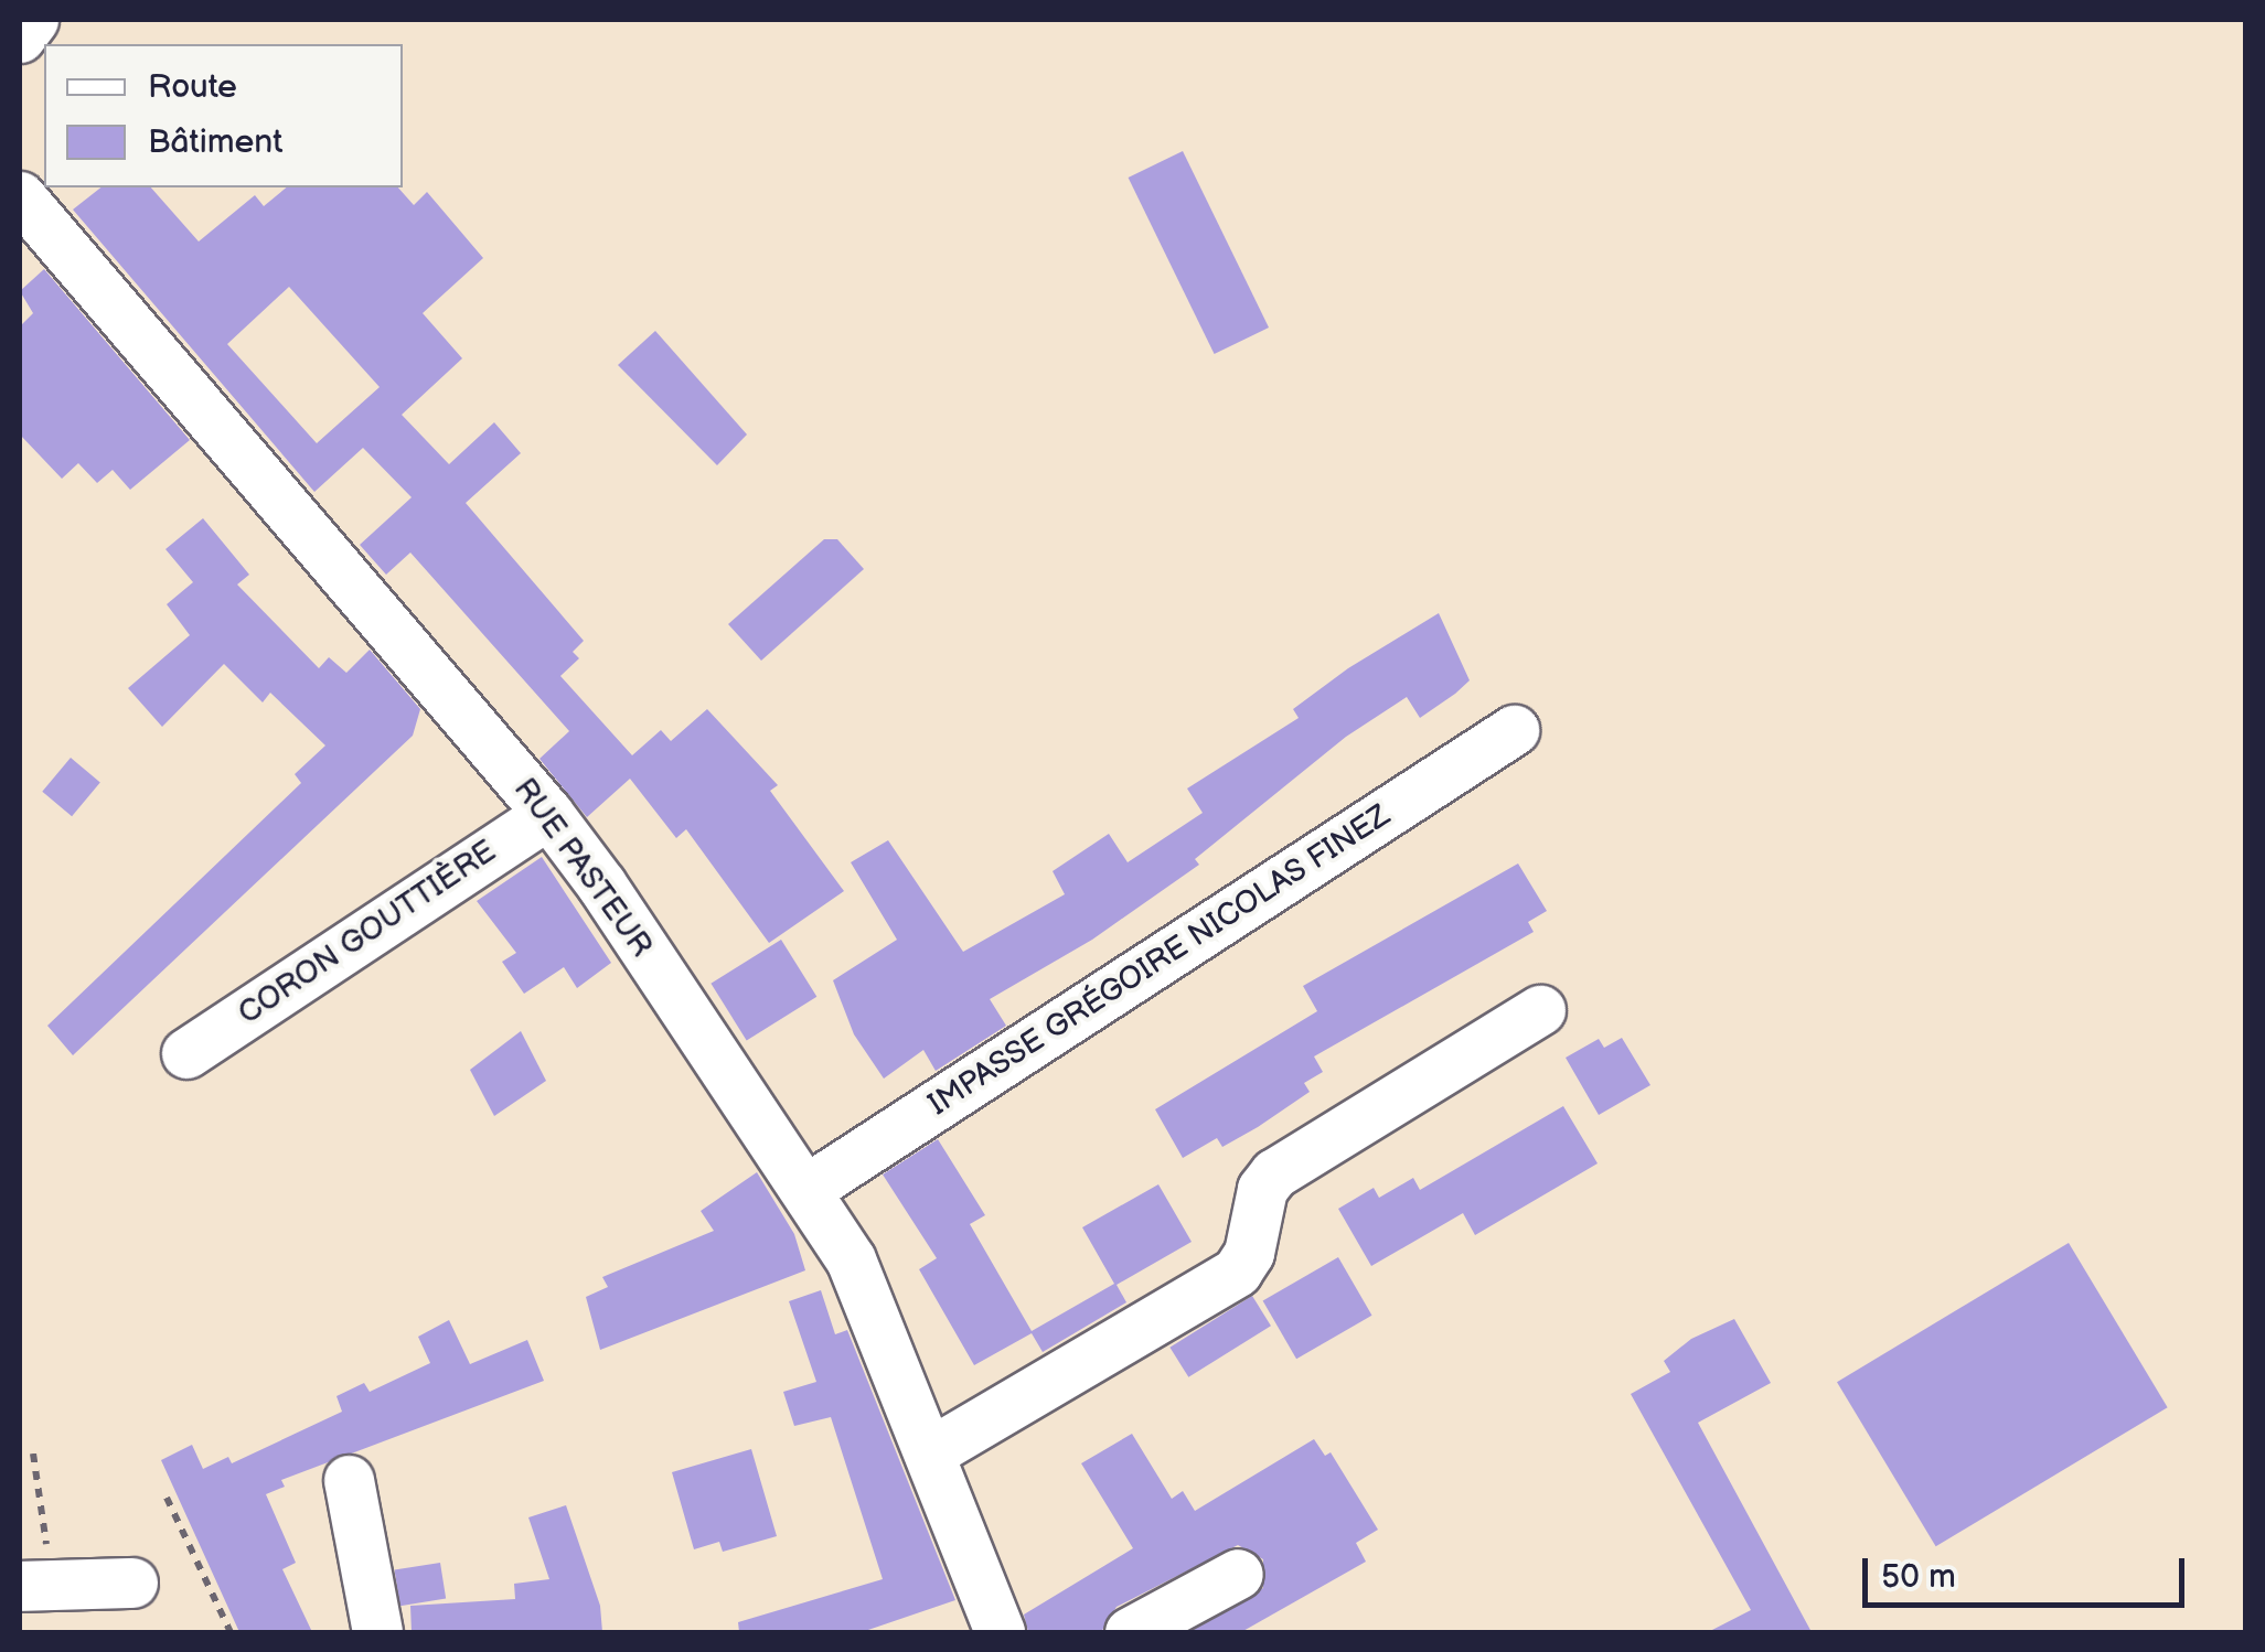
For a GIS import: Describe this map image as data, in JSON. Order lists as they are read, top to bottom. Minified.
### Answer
{"streets":{"street":["RUE PASTEUR","CORON GOUTTIÈRE","IMPASSE GRÉGOIRE NICOLAS FINEZ"]},"crossings":[["RUE PASTEUR","CORON GOUTTIÈRE"],["RUE PASTEUR","IMPASSE GRÉGOIRE NICOLAS FINEZ"]],"legend":["Route","Bâtiment"],"scale_bar":"50 m"}
